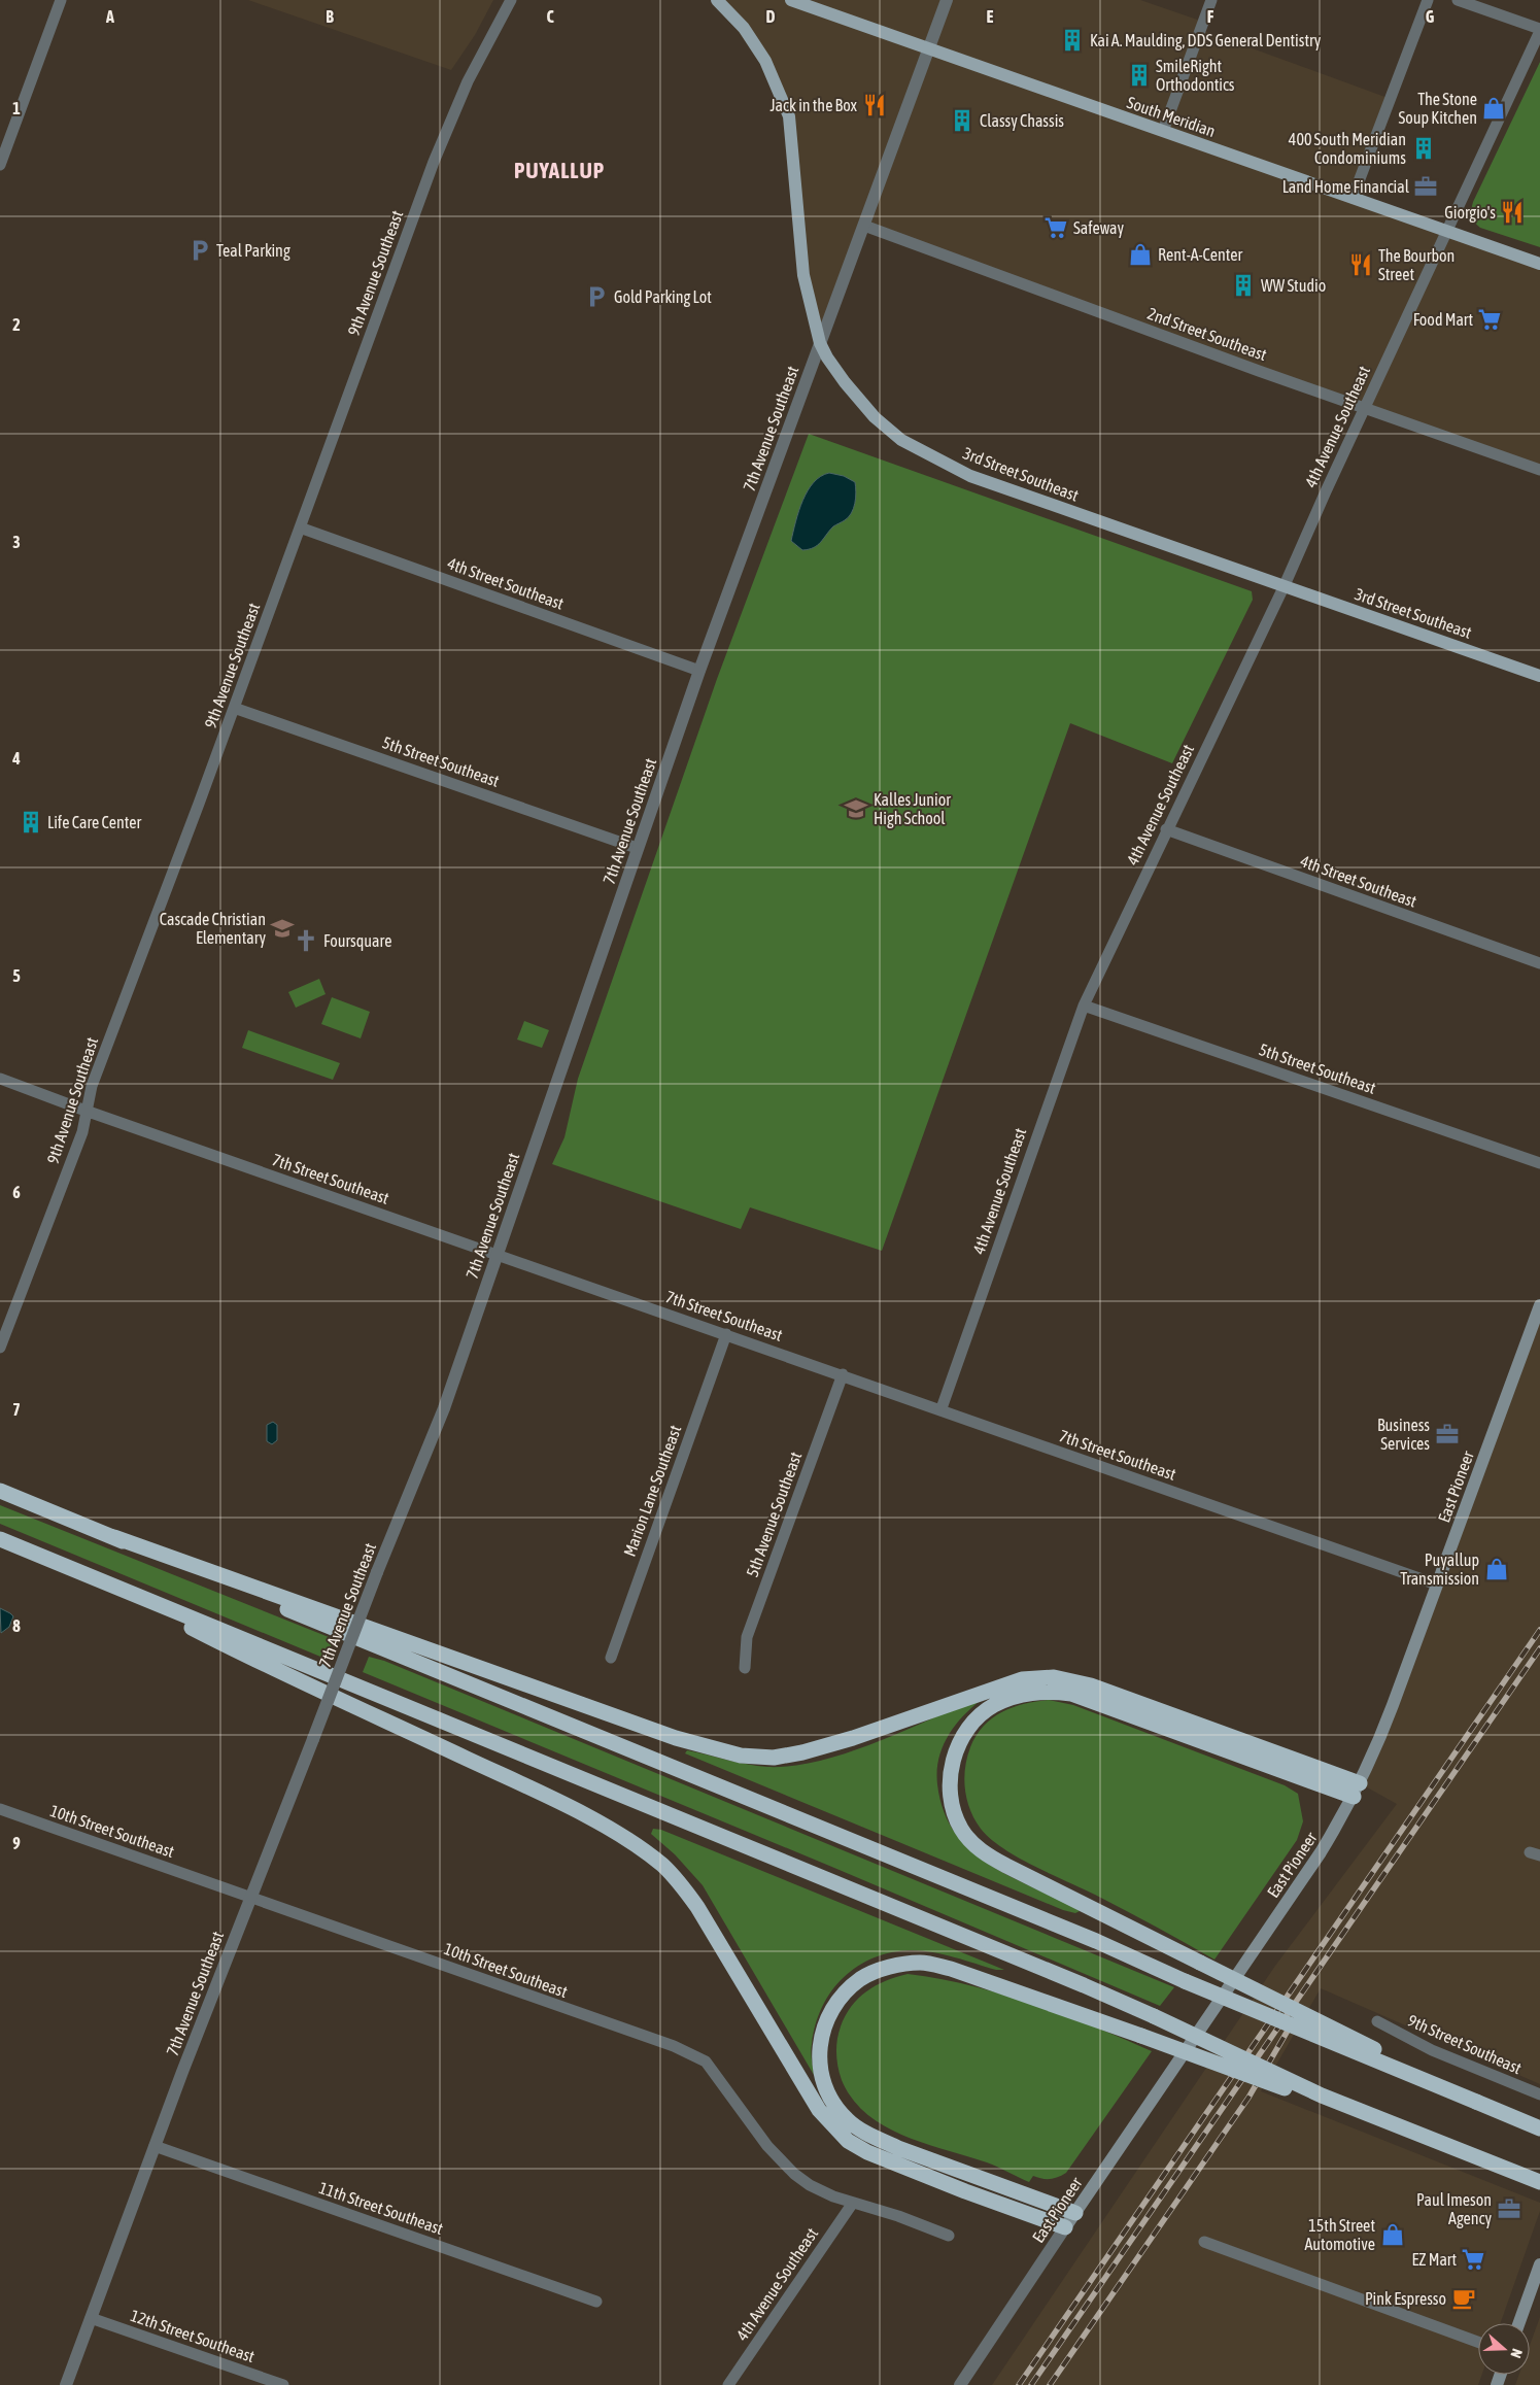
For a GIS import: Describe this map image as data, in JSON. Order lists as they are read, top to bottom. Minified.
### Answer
{"streets":{"main road":["South Meridian","3rd Street Southeast","East Pioneer"],"street":["9th Avenue Southeast","2nd Street Southeast","4th Avenue Southeast","7th Avenue Southeast","4th Street Southeast","5th Street Southeast","7th Street Southeast","Marion Lane Southeast","5th Avenue Southeast","10th Street Southeast","9th Street Southeast","11th Street Southeast","12th Street Southeast"]},"crossings":[["South Meridian","4th Avenue Southeast"],["South Meridian","7th Avenue Southeast"],["9th Avenue Southeast","4th Street Southeast"],["9th Avenue Southeast","5th Street Southeast"],["9th Avenue Southeast","7th Street Southeast"],["2nd Street Southeast","4th Avenue Southeast"],["2nd Street Southeast","7th Avenue Southeast"],["4th Avenue Southeast","3rd Street Southeast"],["4th Avenue Southeast","4th Street Southeast"],["4th Avenue Southeast","5th Street Southeast"],["4th Avenue Southeast","7th Street Southeast"],["4th Avenue Southeast","10th Street Southeast"],["7th Avenue Southeast","3rd Street Southeast"],["7th Avenue Southeast","4th Street Southeast"],["7th Avenue Southeast","5th Street Southeast"],["7th Avenue Southeast","7th Street Southeast"],["7th Avenue Southeast","10th Street Southeast"],["7th Avenue Southeast","11th Street Southeast"],["7th Avenue Southeast","12th Street Southeast"],["7th Street Southeast","East Pioneer"],["7th Street Southeast","Marion Lane Southeast"],["7th Street Southeast","5th Avenue Southeast"]],"districts":["PUYALLUP"],"places":{"building":["Kai A. Maulding, DDS General Dentistry","SmileRight Orthodontics","Classy Chassis","400 South Meridian Condominiums","WW Studio","Life Care Center"],"restaurant":["Jack in the Box","Giorgio's","The Bourbon Street"],"shop":["The Stone Soup Kitchen","Rent-A-Center","Puyallup Transmission","15th Street Automotive"],"office":["Land Home Financial","Business Services","Paul Imeson Agency"],"supermarket":["Safeway","Food Mart","EZ Mart"],"parking":["Teal Parking","Gold Parking Lot"],"school or university":["Kalles Junior High School","Cascade Christian Elementary"],"church":["Foursquare"],"cafe":["Pink Espresso"]},"north":"right","grid":{"columns":["A","B","C","D","E","F","G"],"rows":["1","2","3","4","5","6","7","8","9"]}}
